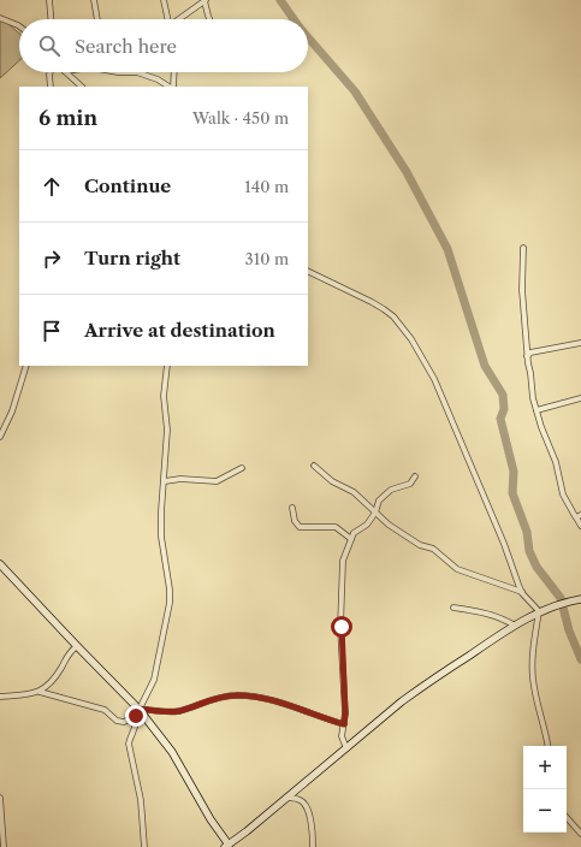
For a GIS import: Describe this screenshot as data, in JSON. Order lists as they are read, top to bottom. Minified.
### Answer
{"page":{"search":"Search here","heading":["6 min","Walk · 450 m"],"list":[["Continue","140 m"],["Turn right","310 m"],"Arrive at destination"],"map_buttons":["+","−"]}}
